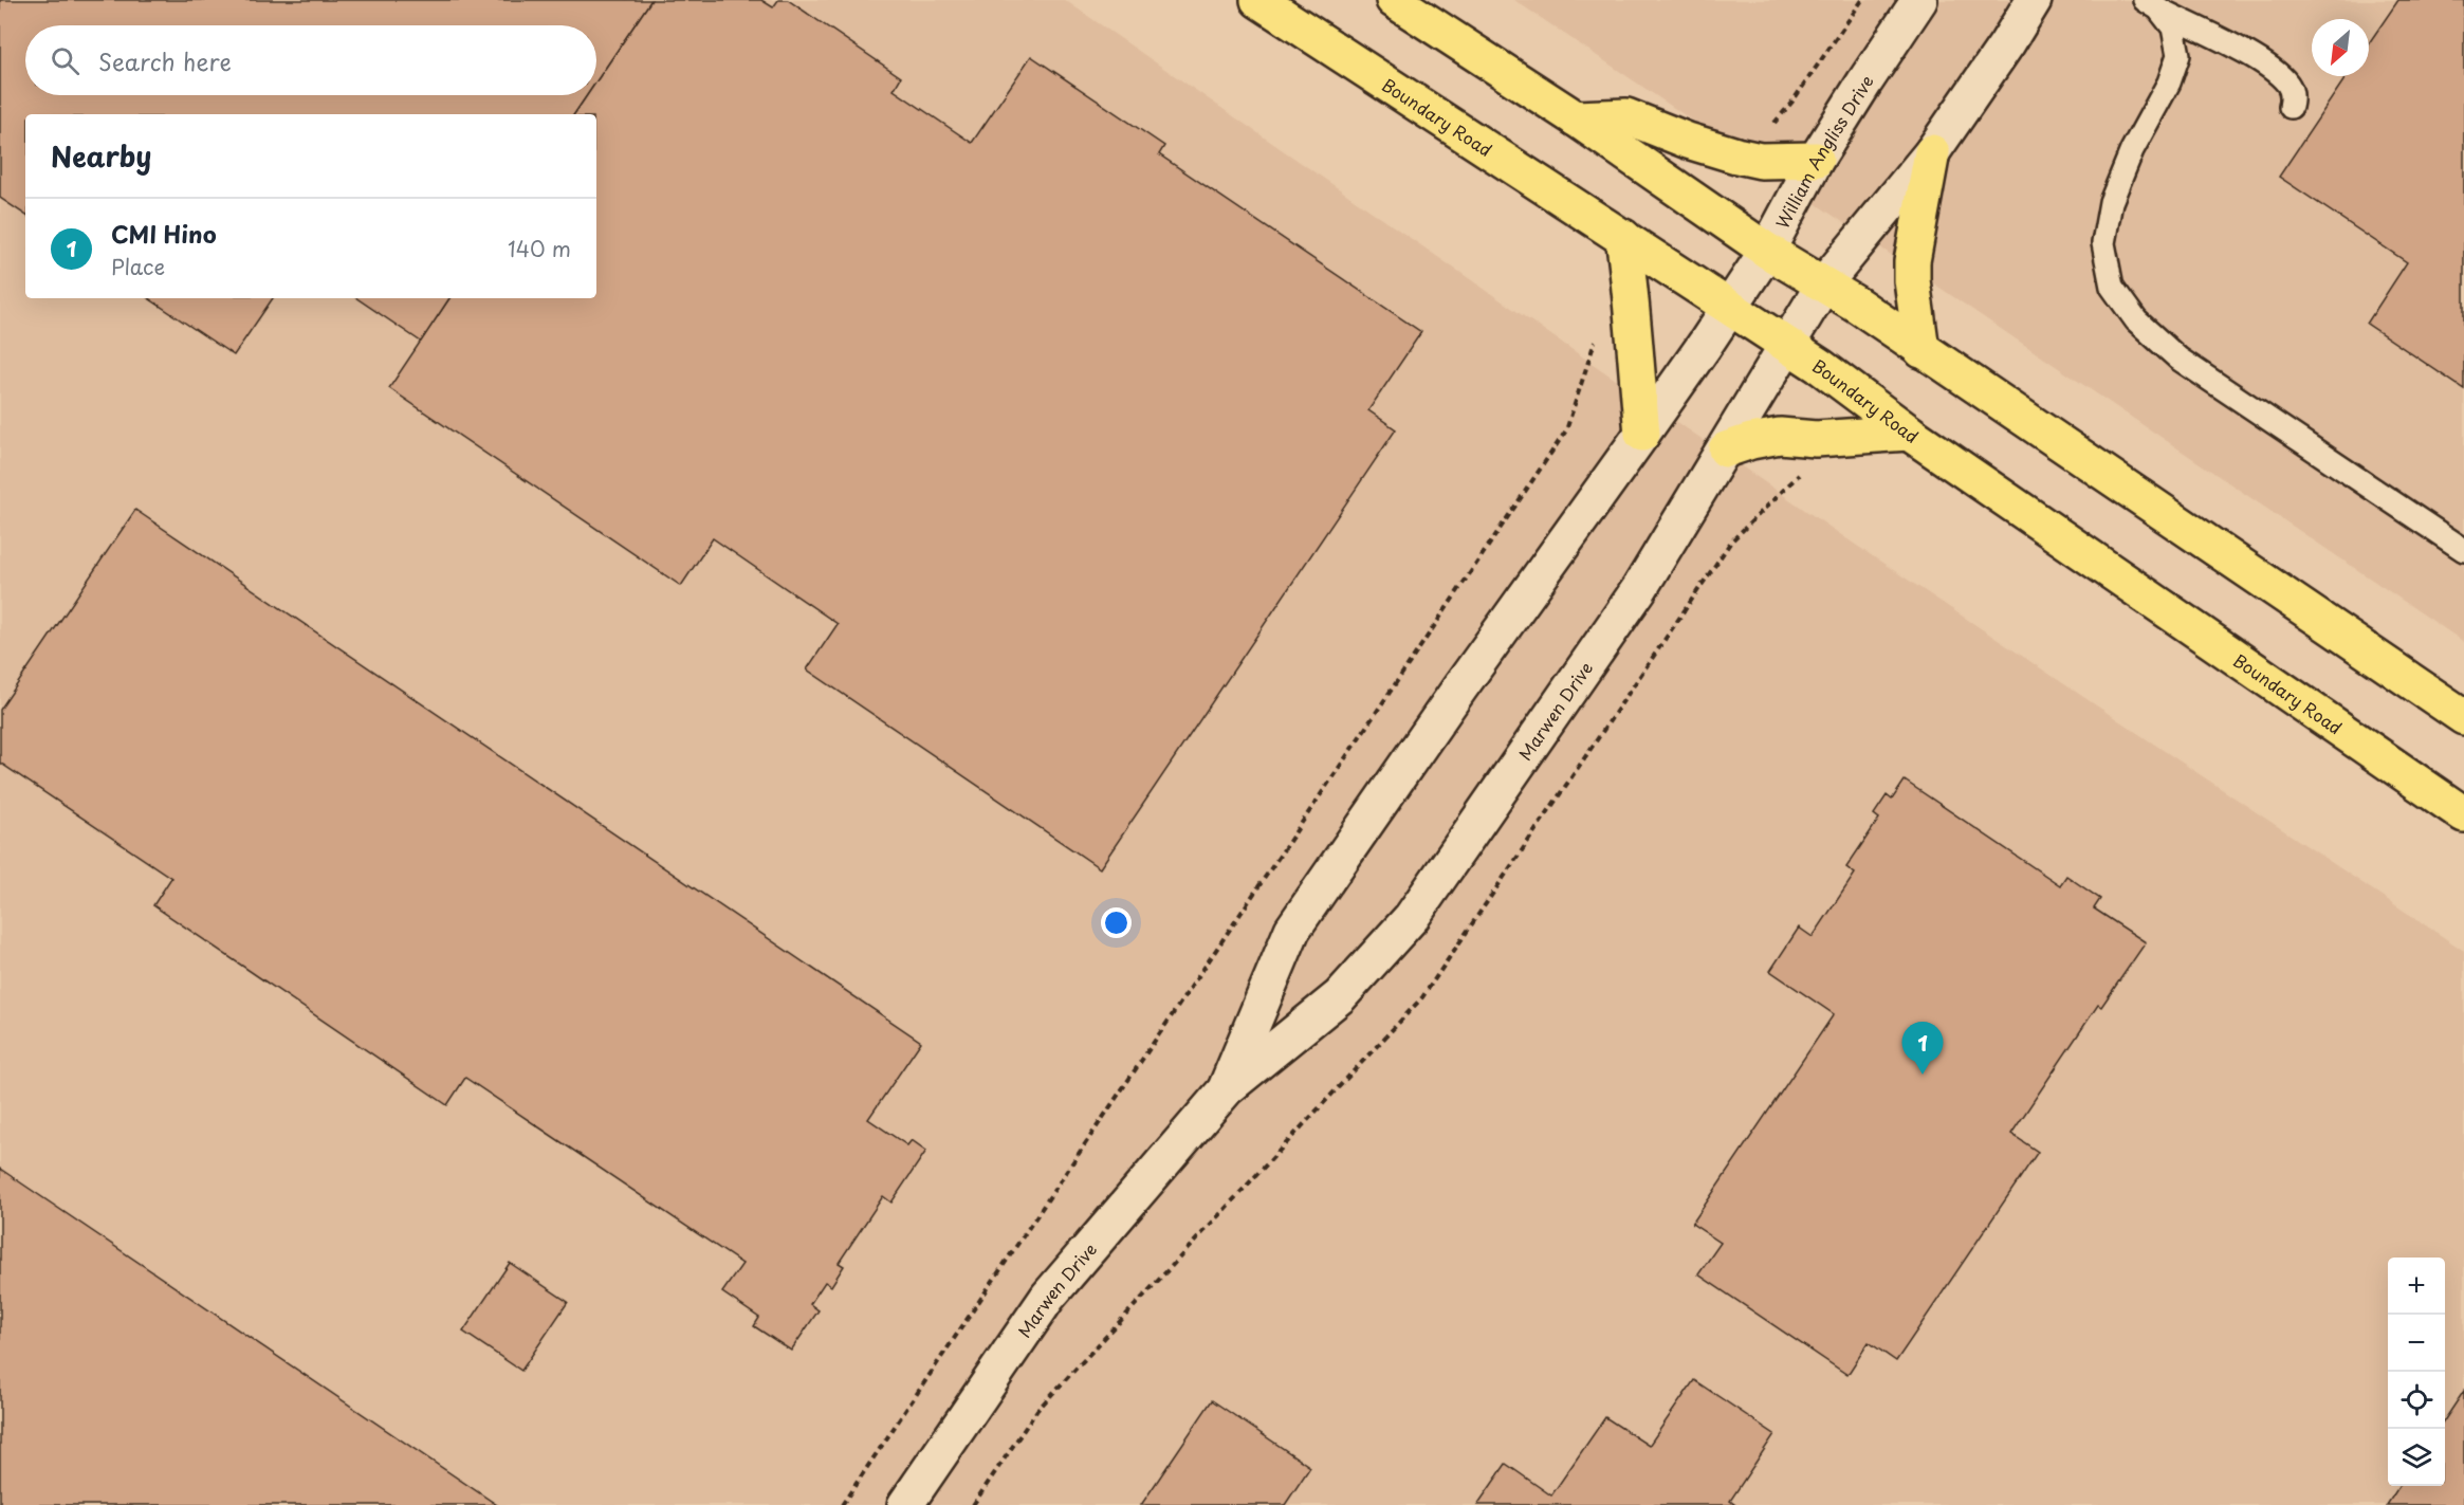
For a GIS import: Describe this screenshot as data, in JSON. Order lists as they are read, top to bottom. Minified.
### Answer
{"streets":{"main road":["Boundary Road"],"street":["William Angliss Drive","Marwen Drive"]},"crossings":[["Boundary Road","William Angliss Drive"],["Boundary Road","Marwen Drive"],["William Angliss Drive","Marwen Drive"]],"north":"bottom left","page":{"search":"Search here","heading":"Nearby","list":[{"mark":"1","name":"CMI Hino","note":"Place","value":"140 m"}],"pins":"1","map_buttons":["+","−"]}}
